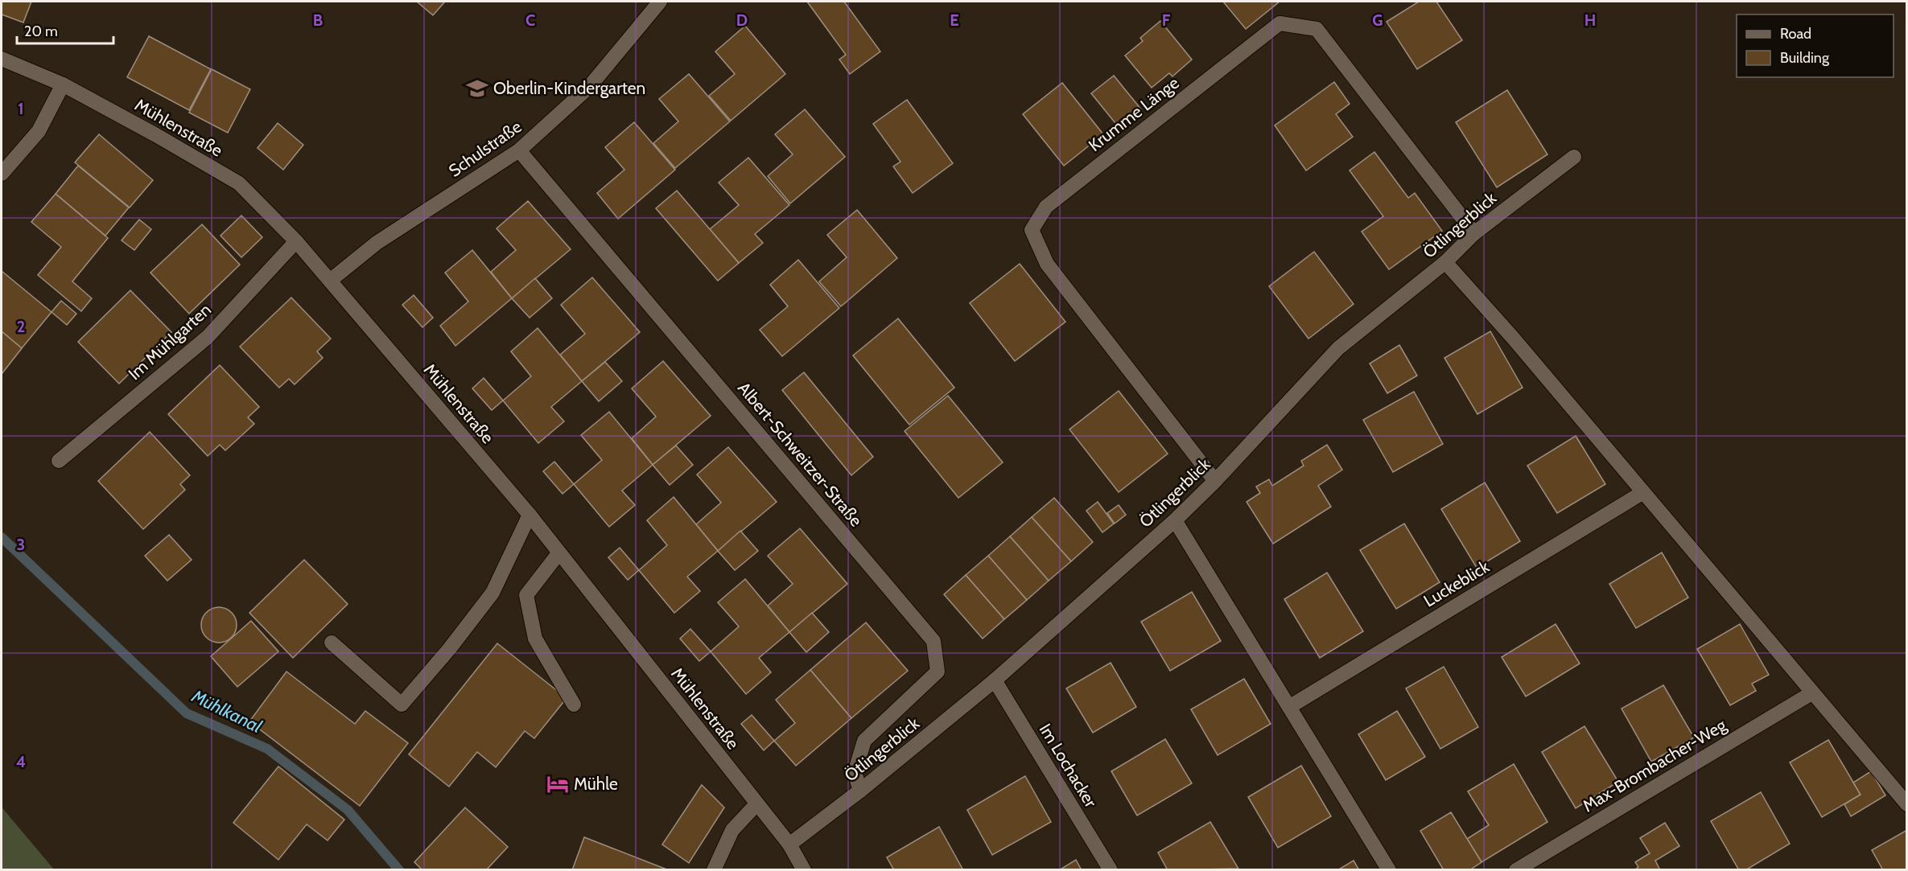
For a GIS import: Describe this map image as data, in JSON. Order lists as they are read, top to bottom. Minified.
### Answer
{"streets":{"street":["Krumme Länge","Mühlenstraße","Schulstraße","Ötlingerblick","Im Mühlgarten","Albert-Schweitzer-Straße","Luckeblick","Im Lochacker","Max-Brombacher-Weg"]},"crossings":[["Krumme Länge","Ötlingerblick"],["Mühlenstraße","Schulstraße"],["Mühlenstraße","Ötlingerblick"],["Mühlenstraße","Im Mühlgarten"],["Schulstraße","Albert-Schweitzer-Straße"],["Ötlingerblick","Albert-Schweitzer-Straße"],["Ötlingerblick","Im Lochacker"]],"water":["Mühlkanal"],"places":{"school or university":["Oberlin-Kindergarten"],"hotel":["Mühle"]},"legend":["Road","Building"],"scale_bar":"20 m","grid":{"columns":["B","C","D","E","F","G","H"],"rows":["1","2","3","4"]}}
